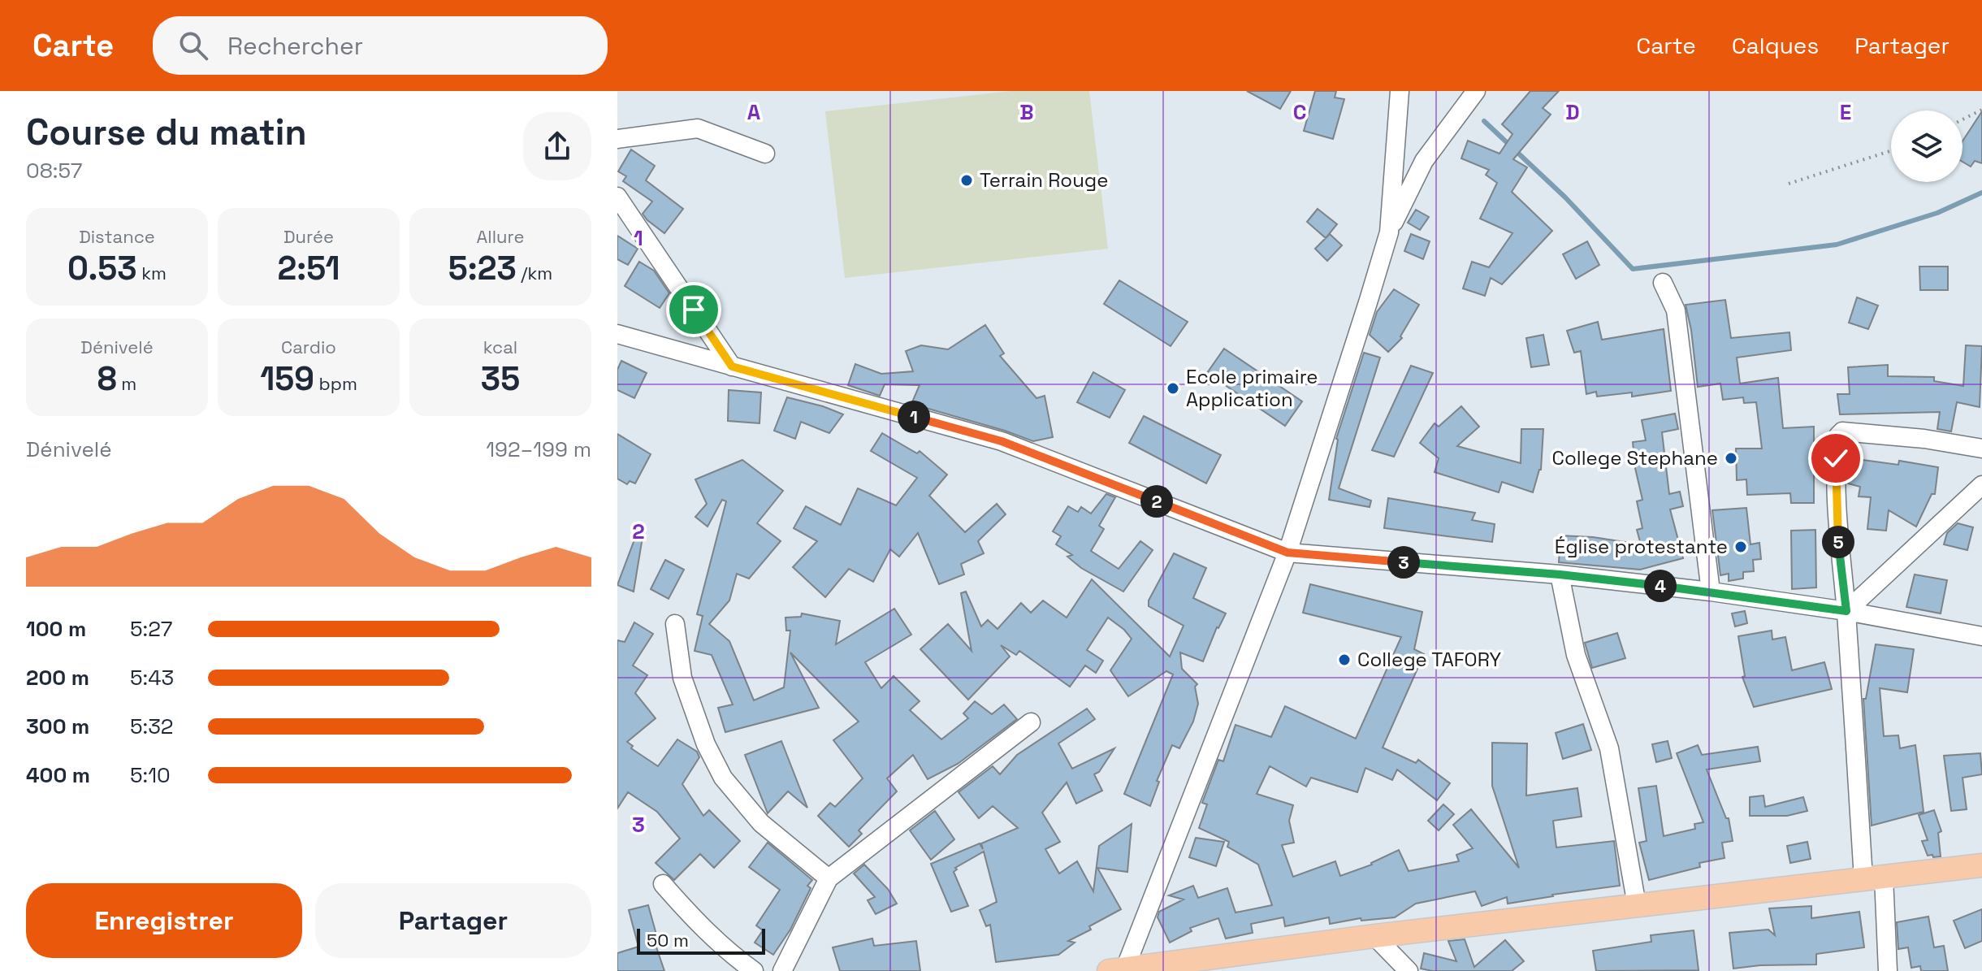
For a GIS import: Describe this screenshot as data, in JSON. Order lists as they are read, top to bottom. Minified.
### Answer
{"places":["Terrain Rouge","Ecole primaire Application","College Stephane","Église protestante","College TAFORY"],"scale_bar":"50 m","page":{"header":"Carte","search":"Rechercher","nav":["Carte","Calques","Partager"],"heading":["Course du matin","08:57"],"stats":[["Distance","0.53 km"],["Durée","2:51"],["Allure","5:23 /km"],["Dénivelé","8 m"],["Cardio","159 bpm"],["kcal","35"]],"pins":["1","2","5","3","4"],"chart":["Dénivelé","192–199 m"],"list":[{"name":"100 m","note":"5:27"},{"name":"200 m","note":"5:43"},{"name":"300 m","note":"5:32"},{"name":"400 m","note":"5:10"}],"buttons":["Enregistrer","Partager"],"scale":"50 m"},"grid":{"columns":["A","B","C","D","E"],"rows":["1","2","3"]}}
